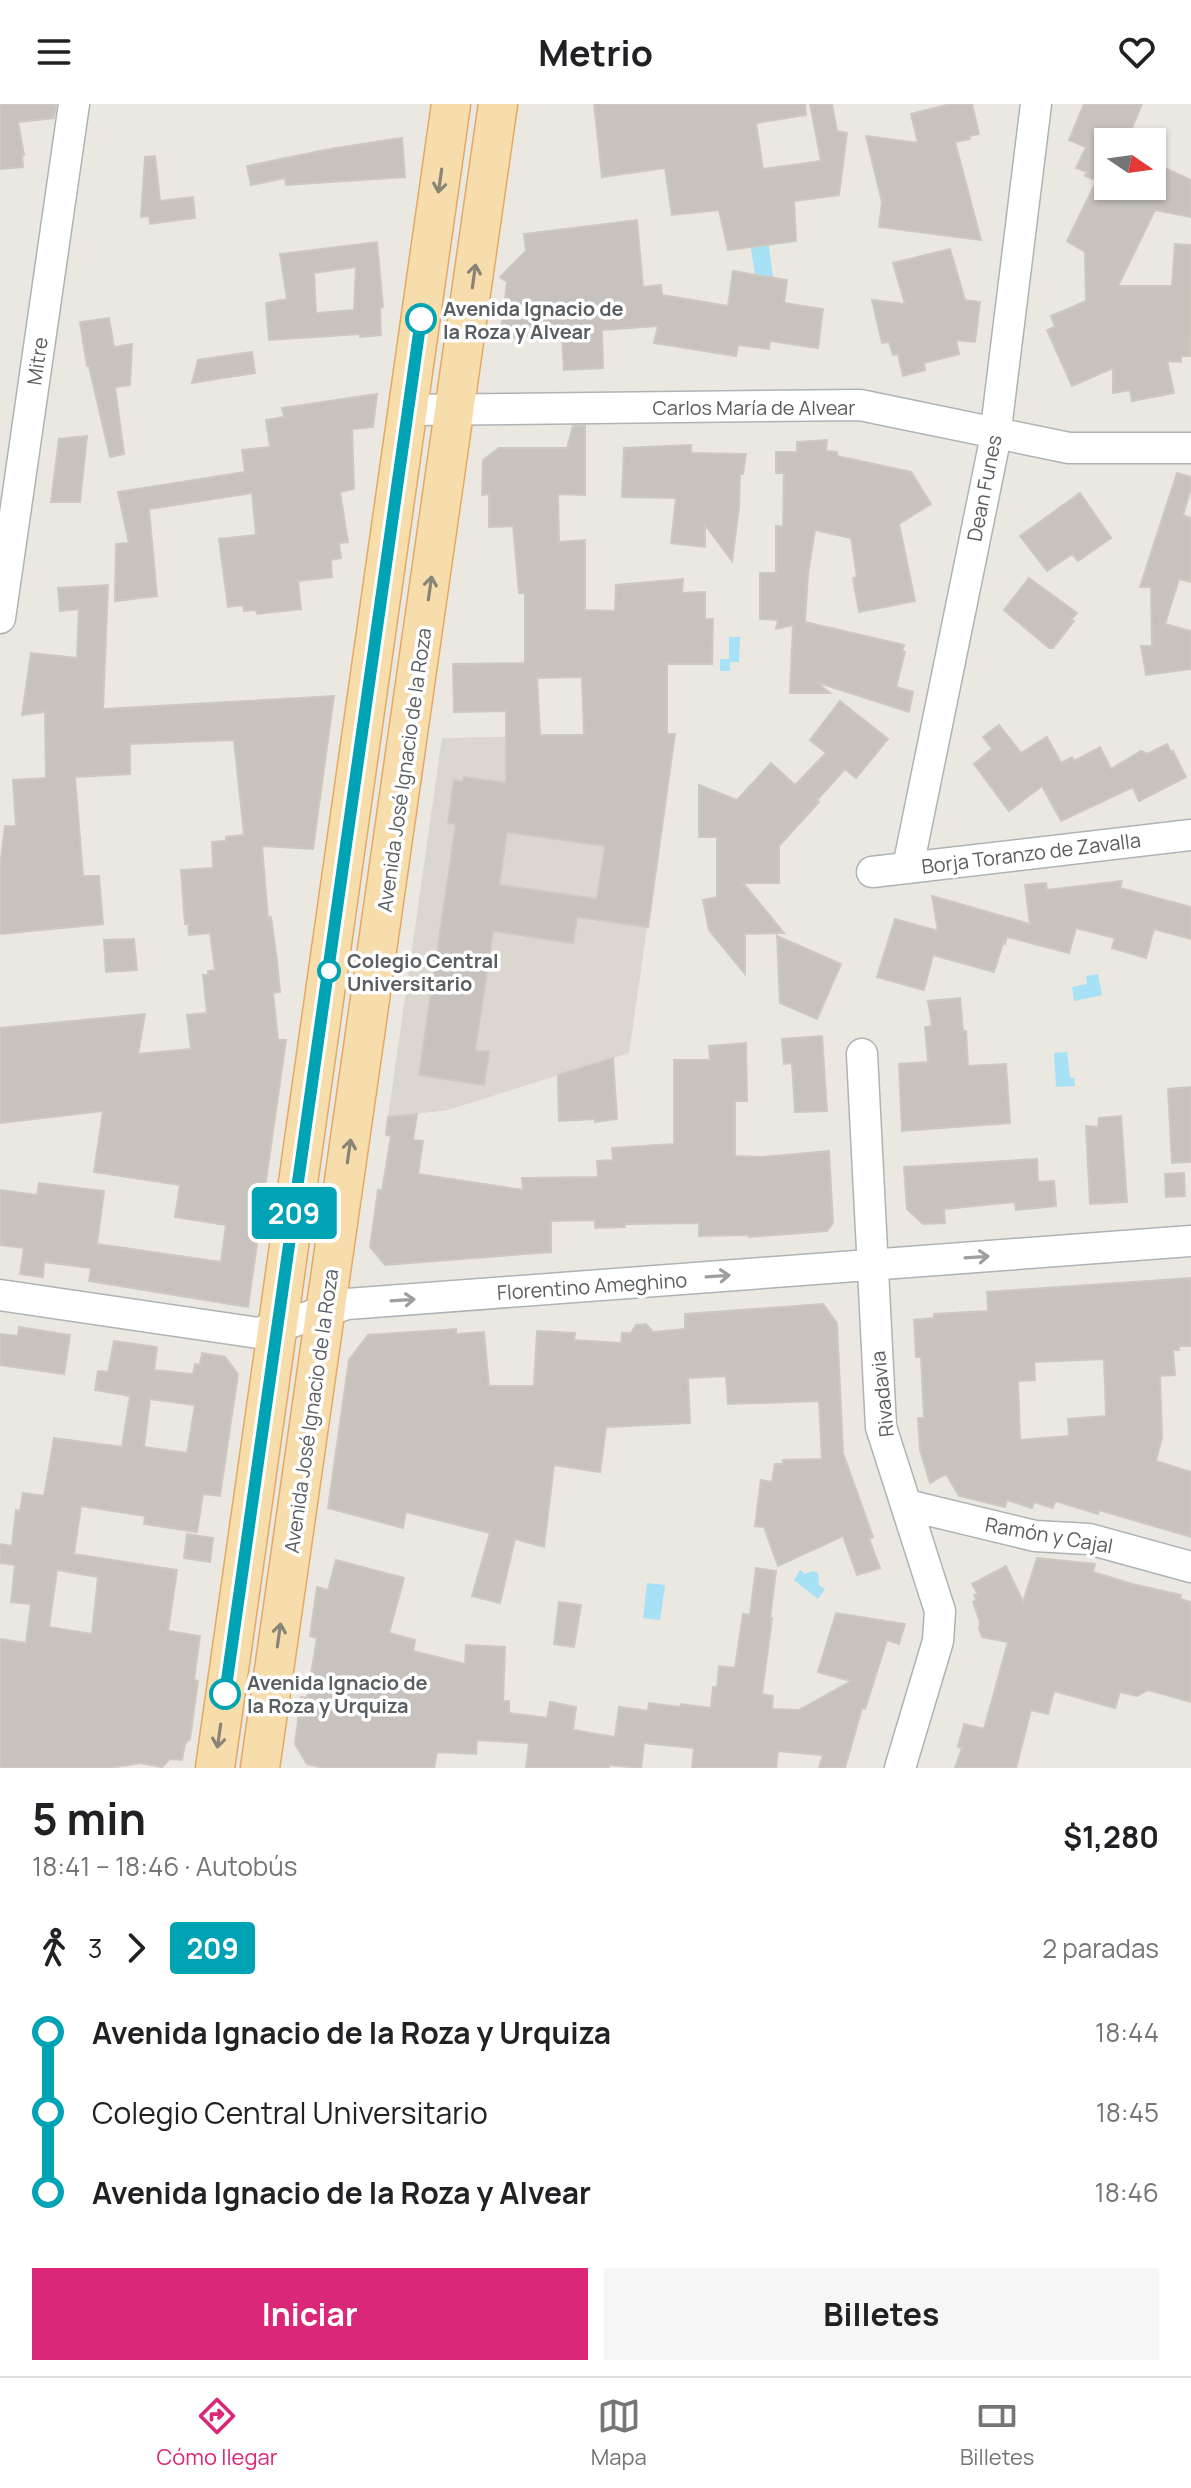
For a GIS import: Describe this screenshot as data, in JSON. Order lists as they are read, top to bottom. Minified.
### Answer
{"streets":{"main road":["Avenida José Ignacio de la Roza"],"street":["Mitre","Carlos María de Alvear","Dean Funes","Borja Toranzo de Zavalla","Florentino Ameghino","Rivadavia","Ramón y Cajal"]},"crossings":[["Carlos María de Alvear","Dean Funes"],["Carlos María de Alvear","Avenida José Ignacio de la Roza"],["Dean Funes","Borja Toranzo de Zavalla"],["Avenida José Ignacio de la Roza","Florentino Ameghino"],["Florentino Ameghino","Rivadavia"],["Rivadavia","Ramón y Cajal"]],"one_way":["Florentino Ameghino"],"places":["Avenida Ignacio de la Roza y Alvear","Colegio Central Universitario","Avenida Ignacio de la Roza y Urquiza"],"lines":["bus line 209"],"north":"right","page":{"header":"Metrio","on_map":"209","heading":["5 min","18:41 – 18:46 · Autobús","$1,280"],"legs":["3","209","2 paradas"],"list":[{"name":"Avenida Ignacio de la Roza y Urquiza","value":"18:44"},{"name":"Colegio Central Universitario","value":"18:45"},{"name":"Avenida Ignacio de la Roza y Alvear","value":"18:46"}],"buttons":["Iniciar","Billetes"],"tabs":["Cómo llegar","Mapa","Billetes"]}}
